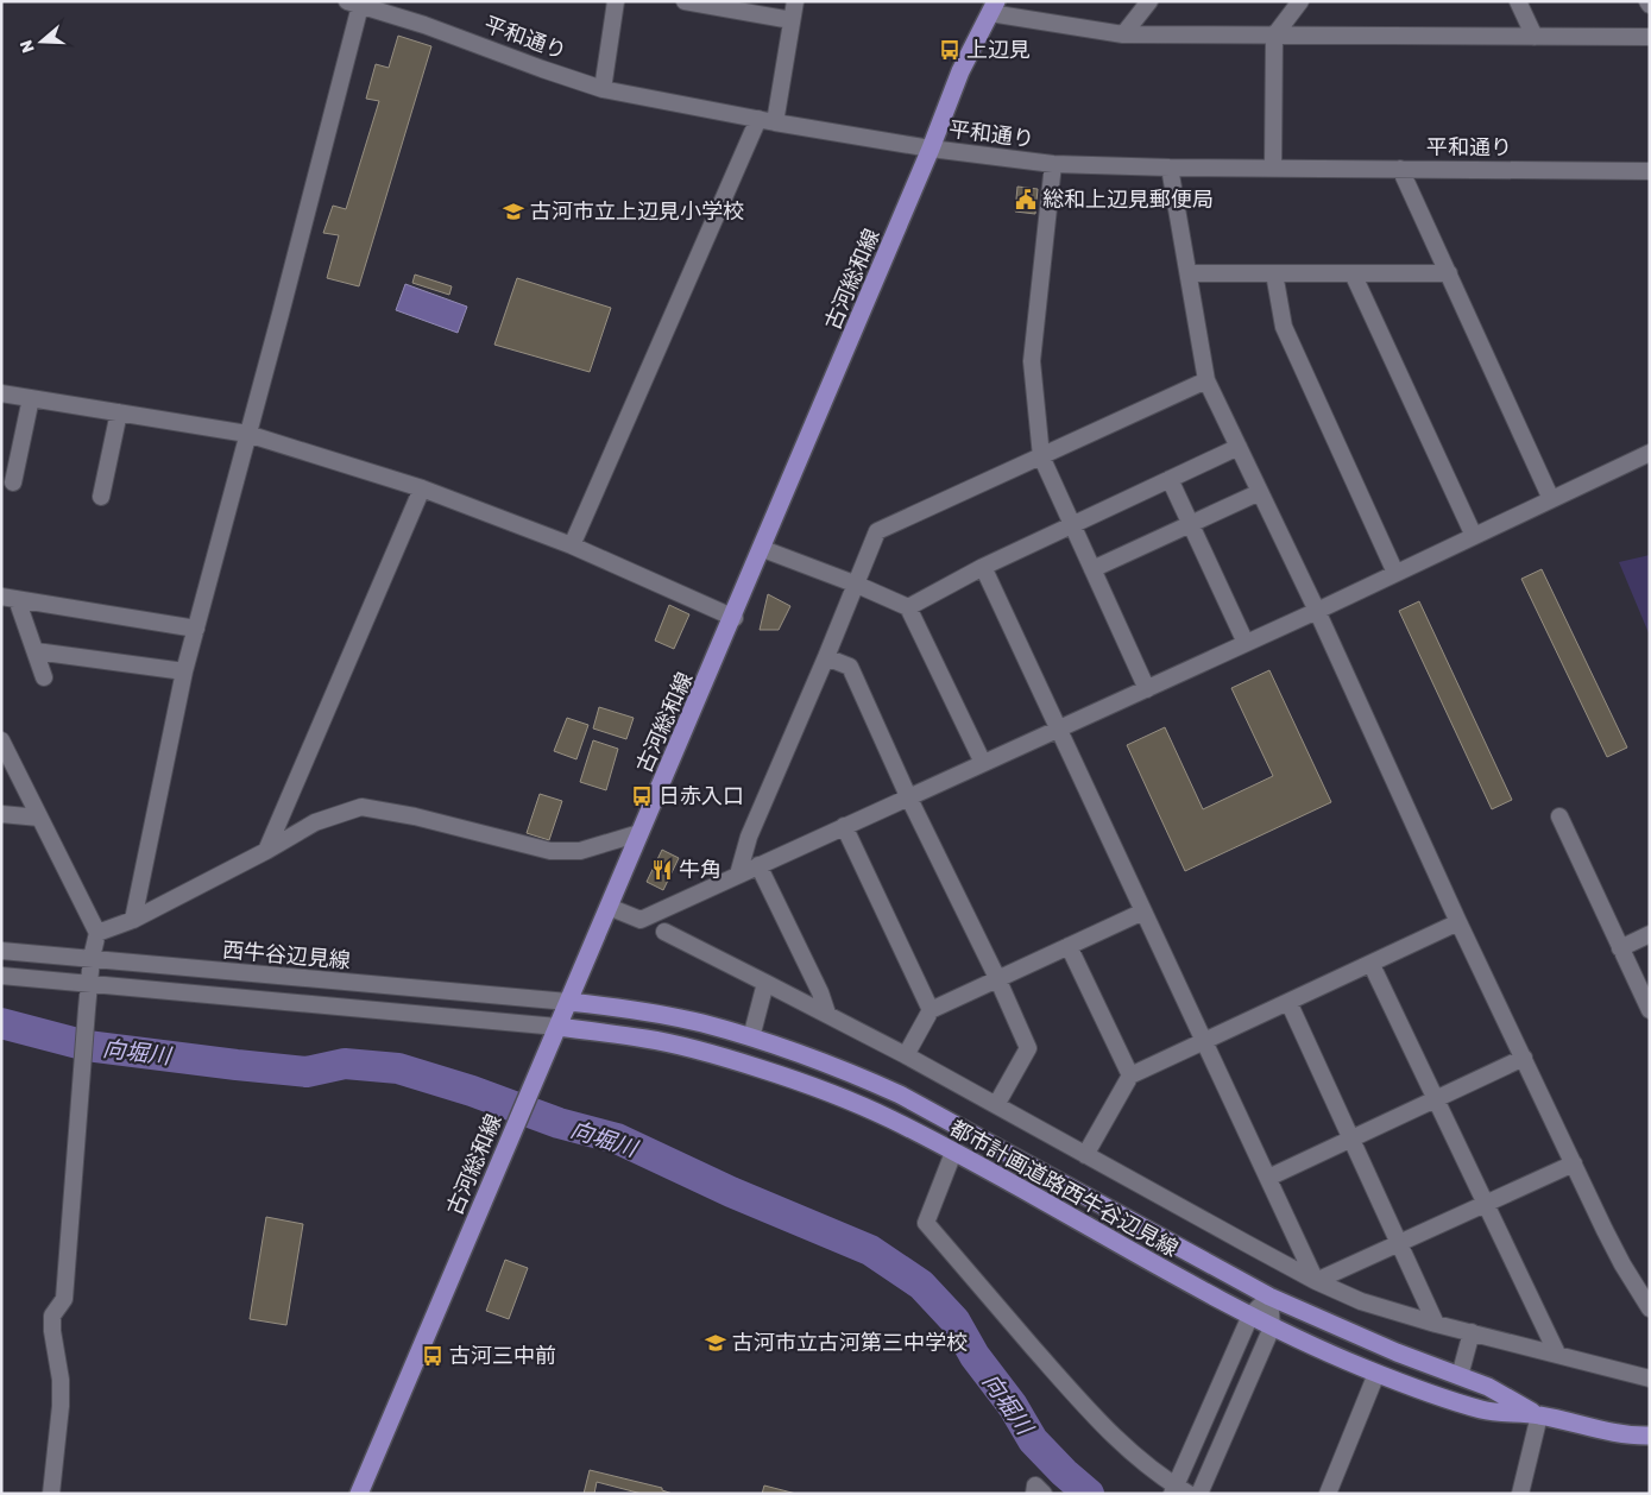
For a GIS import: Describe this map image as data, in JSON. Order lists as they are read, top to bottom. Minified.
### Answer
{"streets":{"main road":["古河総和線","都市計画道路西牛谷辺見線"],"street":["平和通り","西牛谷辺見線"]},"crossings":[["平和通り","古河総和線"],["古河総和線","西牛谷辺見線"],["古河総和線","都市計画道路西牛谷辺見線"],["西牛谷辺見線","都市計画道路西牛谷辺見線"]],"water":["向堀川"],"places":{"bus stop":["上辺見","日赤入口","古河三中前"],"public building":["総和上辺見郵便局"],"school or university":["古河市立上辺見小学校","古河市立古河第三中学校"],"restaurant":["牛角"]},"north":"left"}
